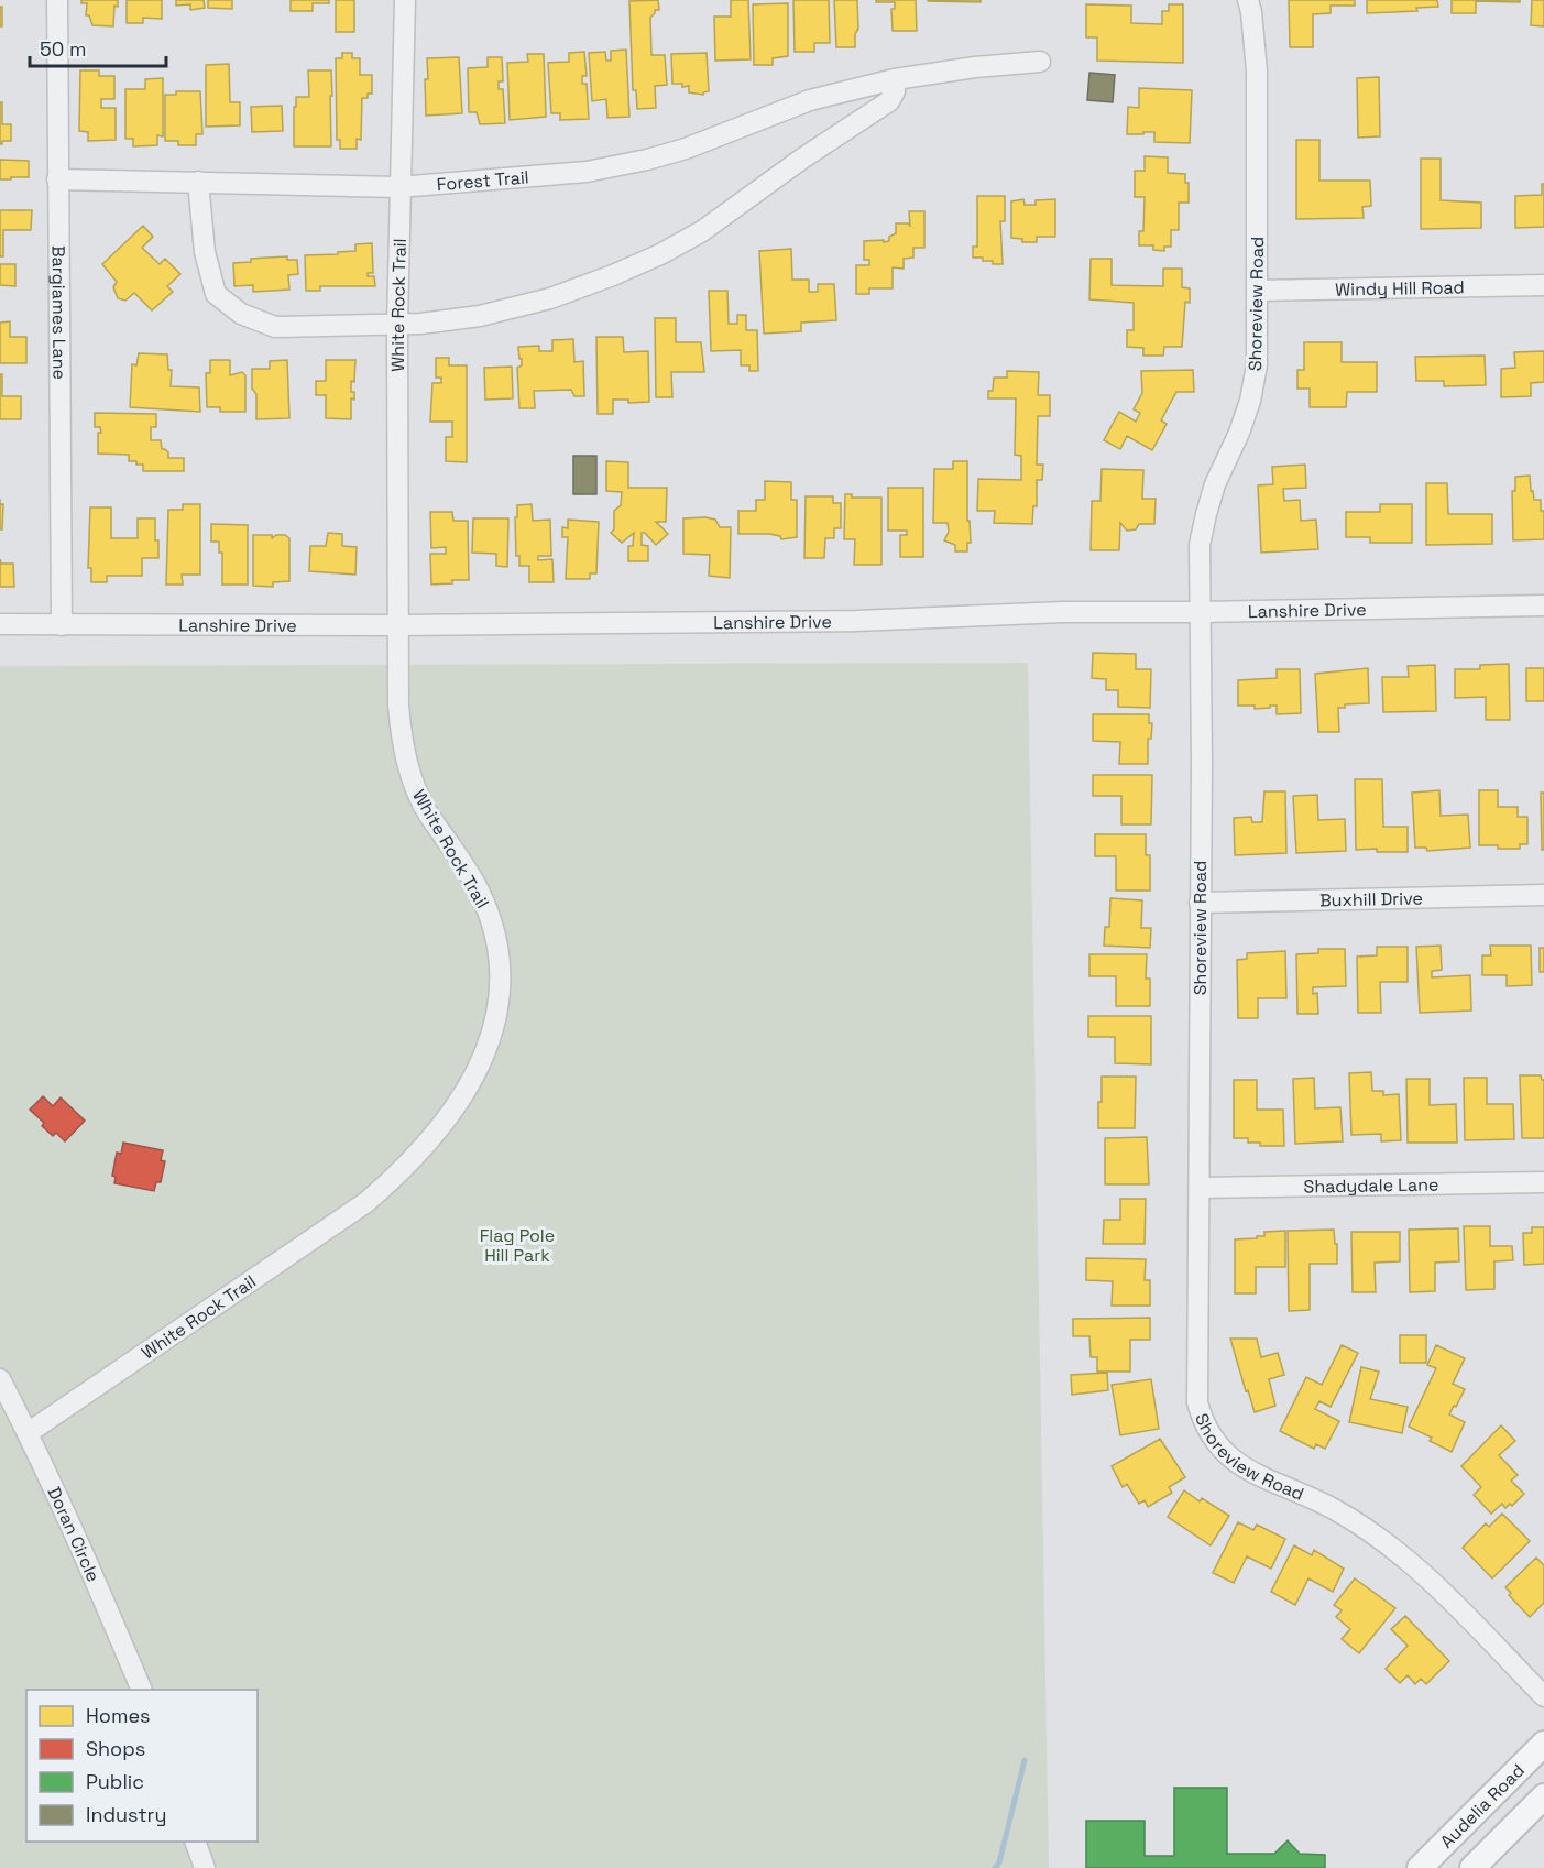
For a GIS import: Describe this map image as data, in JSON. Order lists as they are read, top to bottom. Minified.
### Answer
{"streets":{"main road":["Audelia Road"],"street":["Forest Trail","Windy Hill Road","Shoreview Road","White Rock Trail","Bargiames Lane","Lanshire Drive","Buxhill Drive","Shadydale Lane","Doran Circle"]},"crossings":[["Forest Trail","White Rock Trail"],["Forest Trail","Bargiames Lane"],["Windy Hill Road","Shoreview Road"],["Shoreview Road","Lanshire Drive"],["Shoreview Road","Buxhill Drive"],["Shoreview Road","Shadydale Lane"],["White Rock Trail","Lanshire Drive"],["White Rock Trail","Doran Circle"],["Bargiames Lane","Lanshire Drive"]],"parks":["Flag Pole Hill Park"],"legend":["Homes","Shops","Public","Industry"],"scale_bar":"50 m"}
